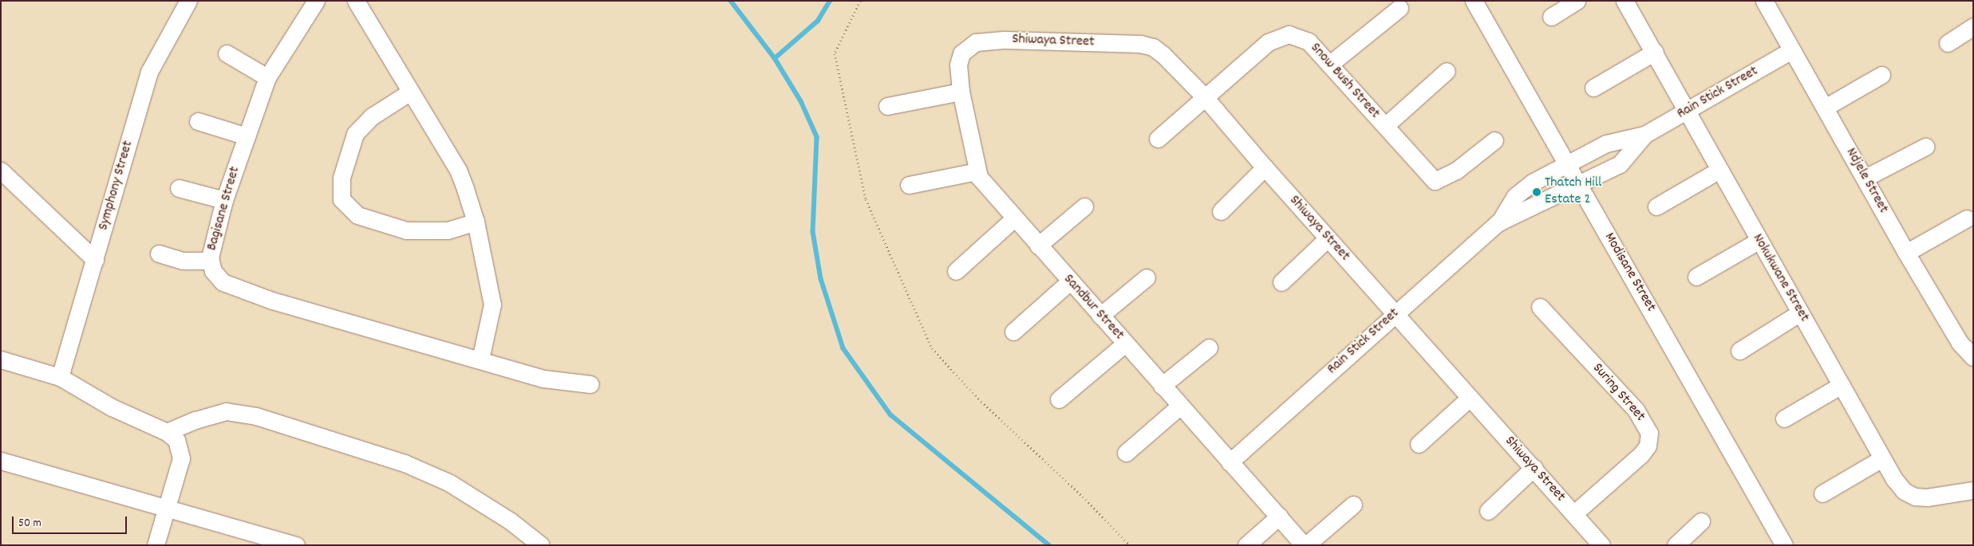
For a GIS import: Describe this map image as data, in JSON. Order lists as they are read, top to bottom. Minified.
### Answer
{"streets":{"street":["Shiwaya Street","Snow Bush Street","Rain Stick Street","Ndjele Street","Symphony Street","Bagisane Street","Modisane Street","Nokukwane Street","Sandbur Street","Suring Street"]},"crossings":[["Shiwaya Street","Snow Bush Street"],["Shiwaya Street","Rain Stick Street"],["Shiwaya Street","Sandbur Street"],["Shiwaya Street","Suring Street"],["Rain Stick Street","Ndjele Street"],["Rain Stick Street","Modisane Street"],["Rain Stick Street","Nokukwane Street"],["Rain Stick Street","Sandbur Street"]],"places":["Thatch Hill Estate 2"],"scale_bar":"50 m"}
